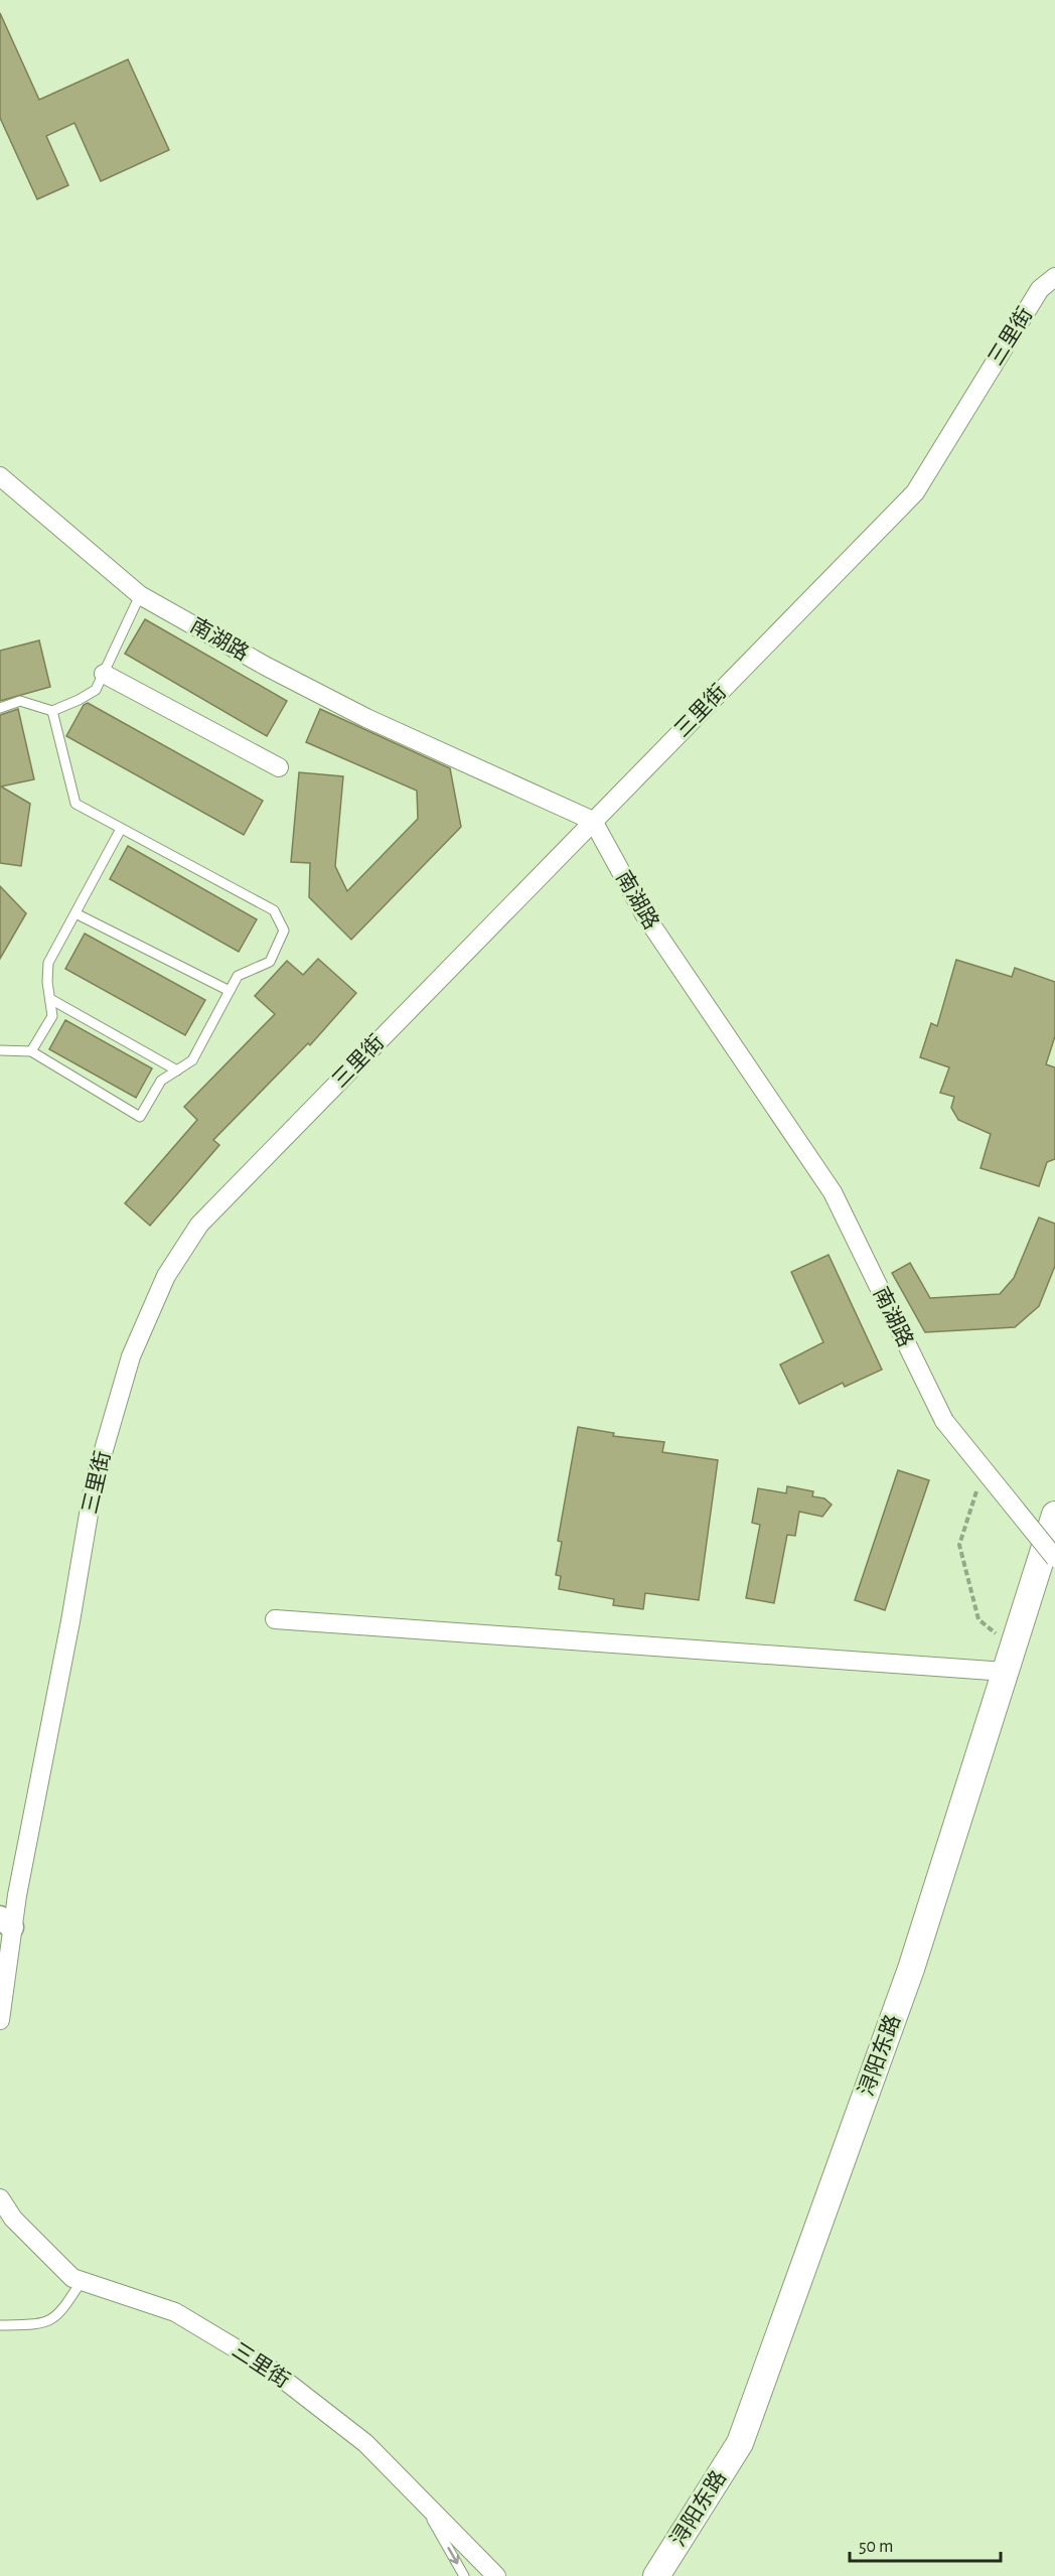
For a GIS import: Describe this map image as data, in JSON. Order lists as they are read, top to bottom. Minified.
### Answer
{"streets":{"main road":["浔阳东路"],"street":["三里街","南湖路"]},"crossings":[["三里街","南湖路"]],"scale_bar":"50 m"}
